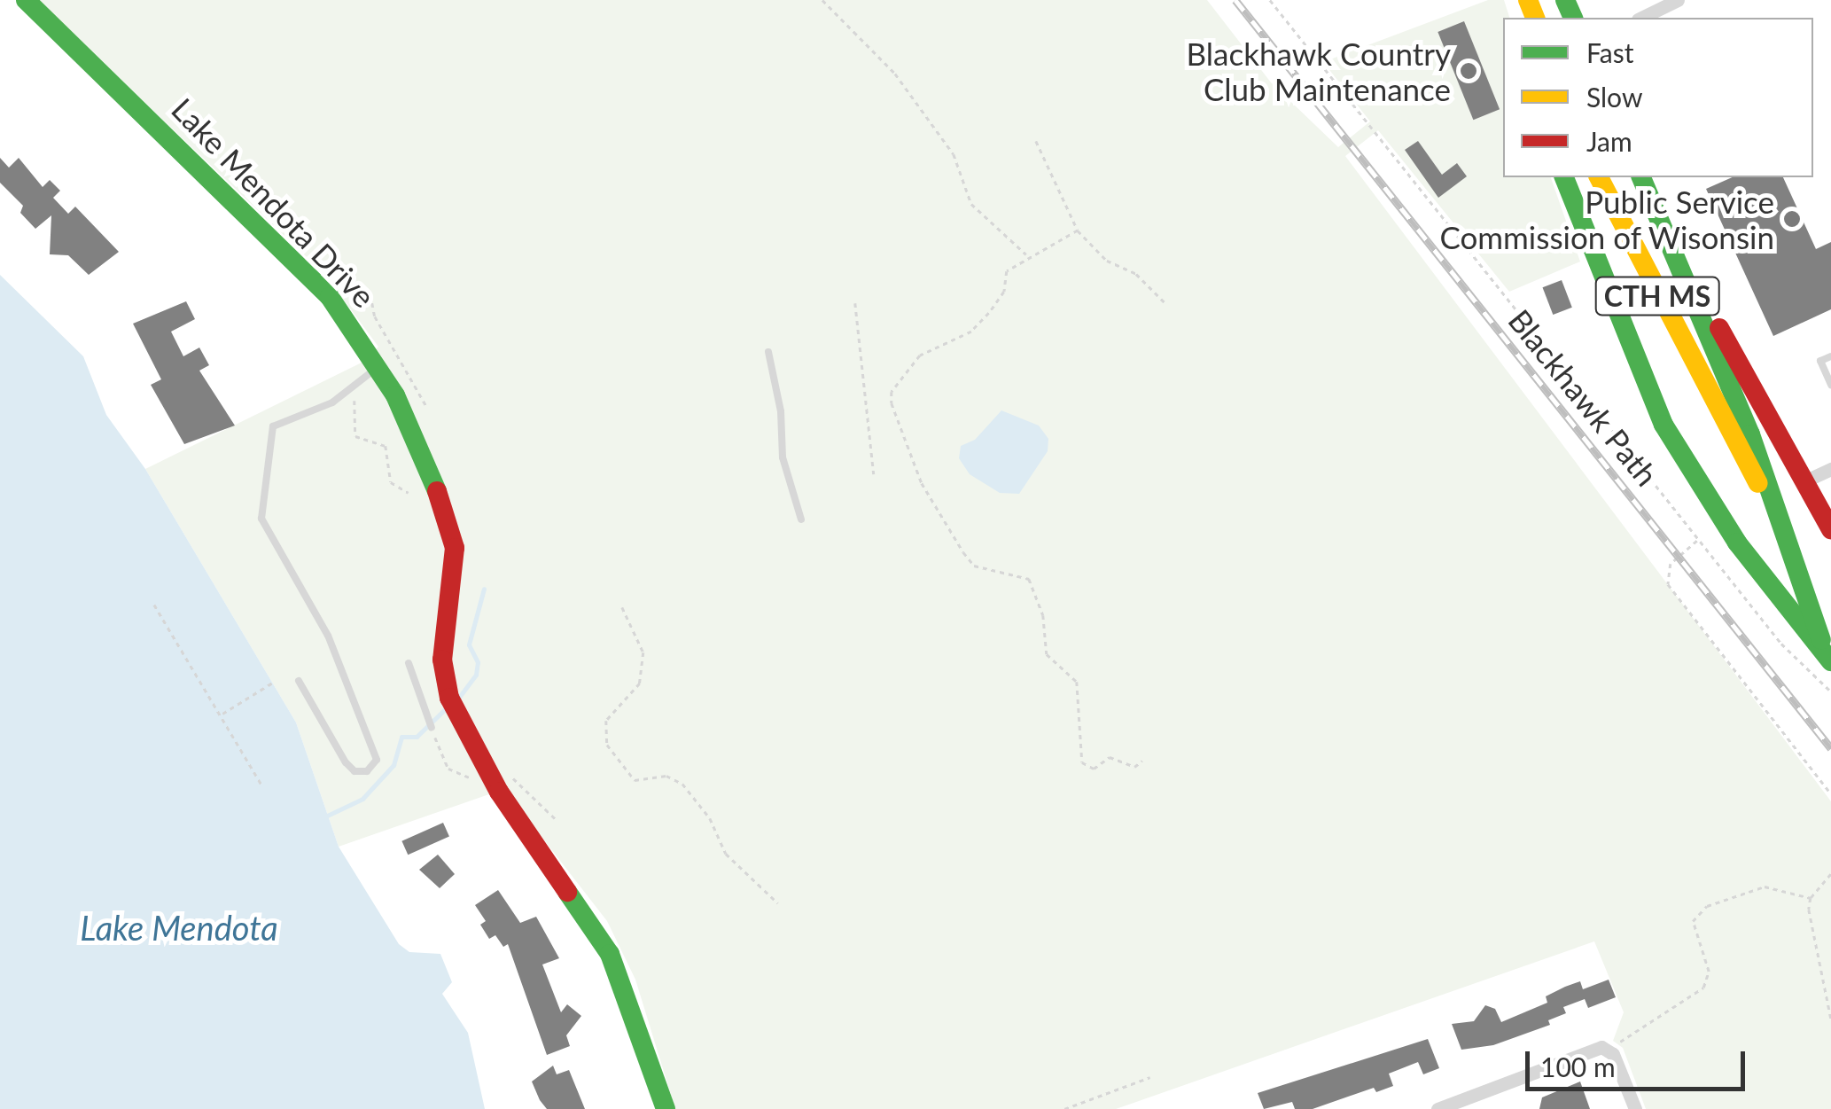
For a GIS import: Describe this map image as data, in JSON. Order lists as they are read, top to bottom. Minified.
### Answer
{"streets":{"main road":["Lake Mendota Drive","CTH MS"],"path":["Blackhawk Path"]},"water":["Lake Mendota"],"places":["Blackhawk Country Club Maintenance","Public Service Commission of Wisonsin"],"legend":["Fast","Slow","Jam"],"scale_bar":"100 m"}
